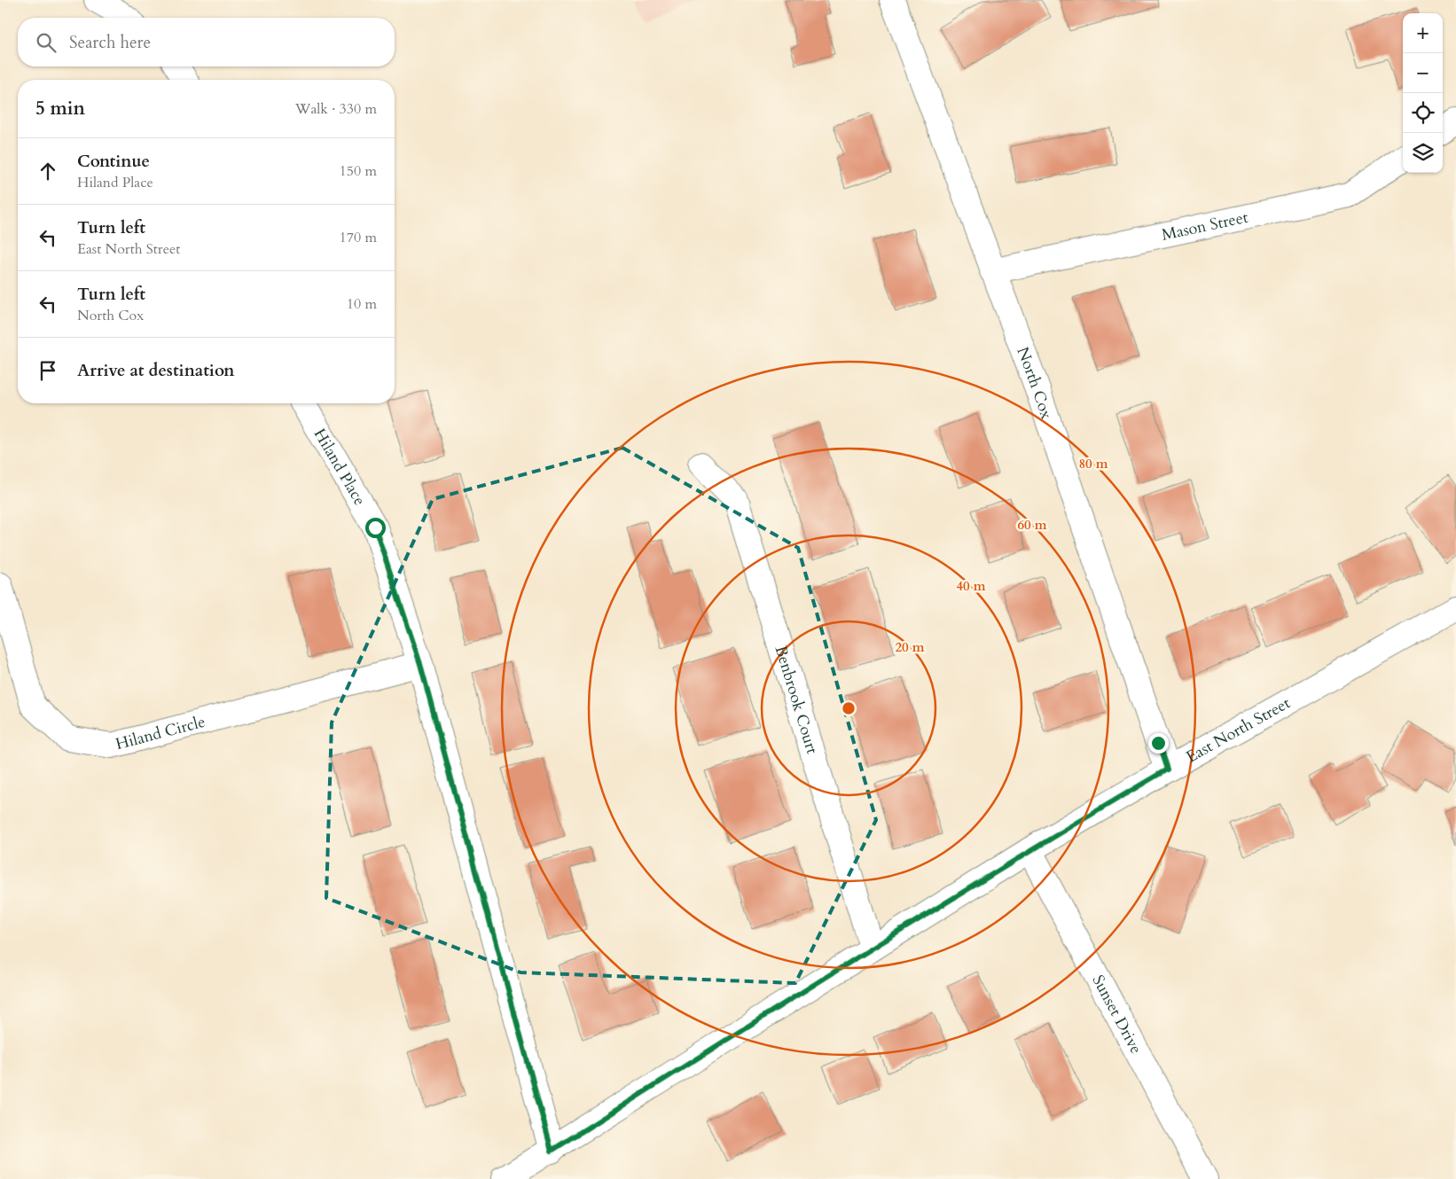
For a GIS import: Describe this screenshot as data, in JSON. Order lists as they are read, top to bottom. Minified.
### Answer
{"streets":{"street":["Mason Street","North Cox","Hiland Place","Benbrook Court","East North Street","Hiland Circle","Sunset Drive"]},"crossings":[["Mason Street","North Cox"],["North Cox","East North Street"],["Hiland Place","East North Street"],["Hiland Place","Hiland Circle"],["Benbrook Court","East North Street"],["East North Street","Sunset Drive"]],"page":{"map_buttons":["+","−"],"search":"Search here","heading":["5 min","Walk · 330 m"],"list":[["Continue","Hiland Place","150 m"],["Turn left","East North Street","170 m"],["Turn left","North Cox","10 m"],"Arrive at destination"]},"rings":["80 m","60 m","40 m","20 m"]}
